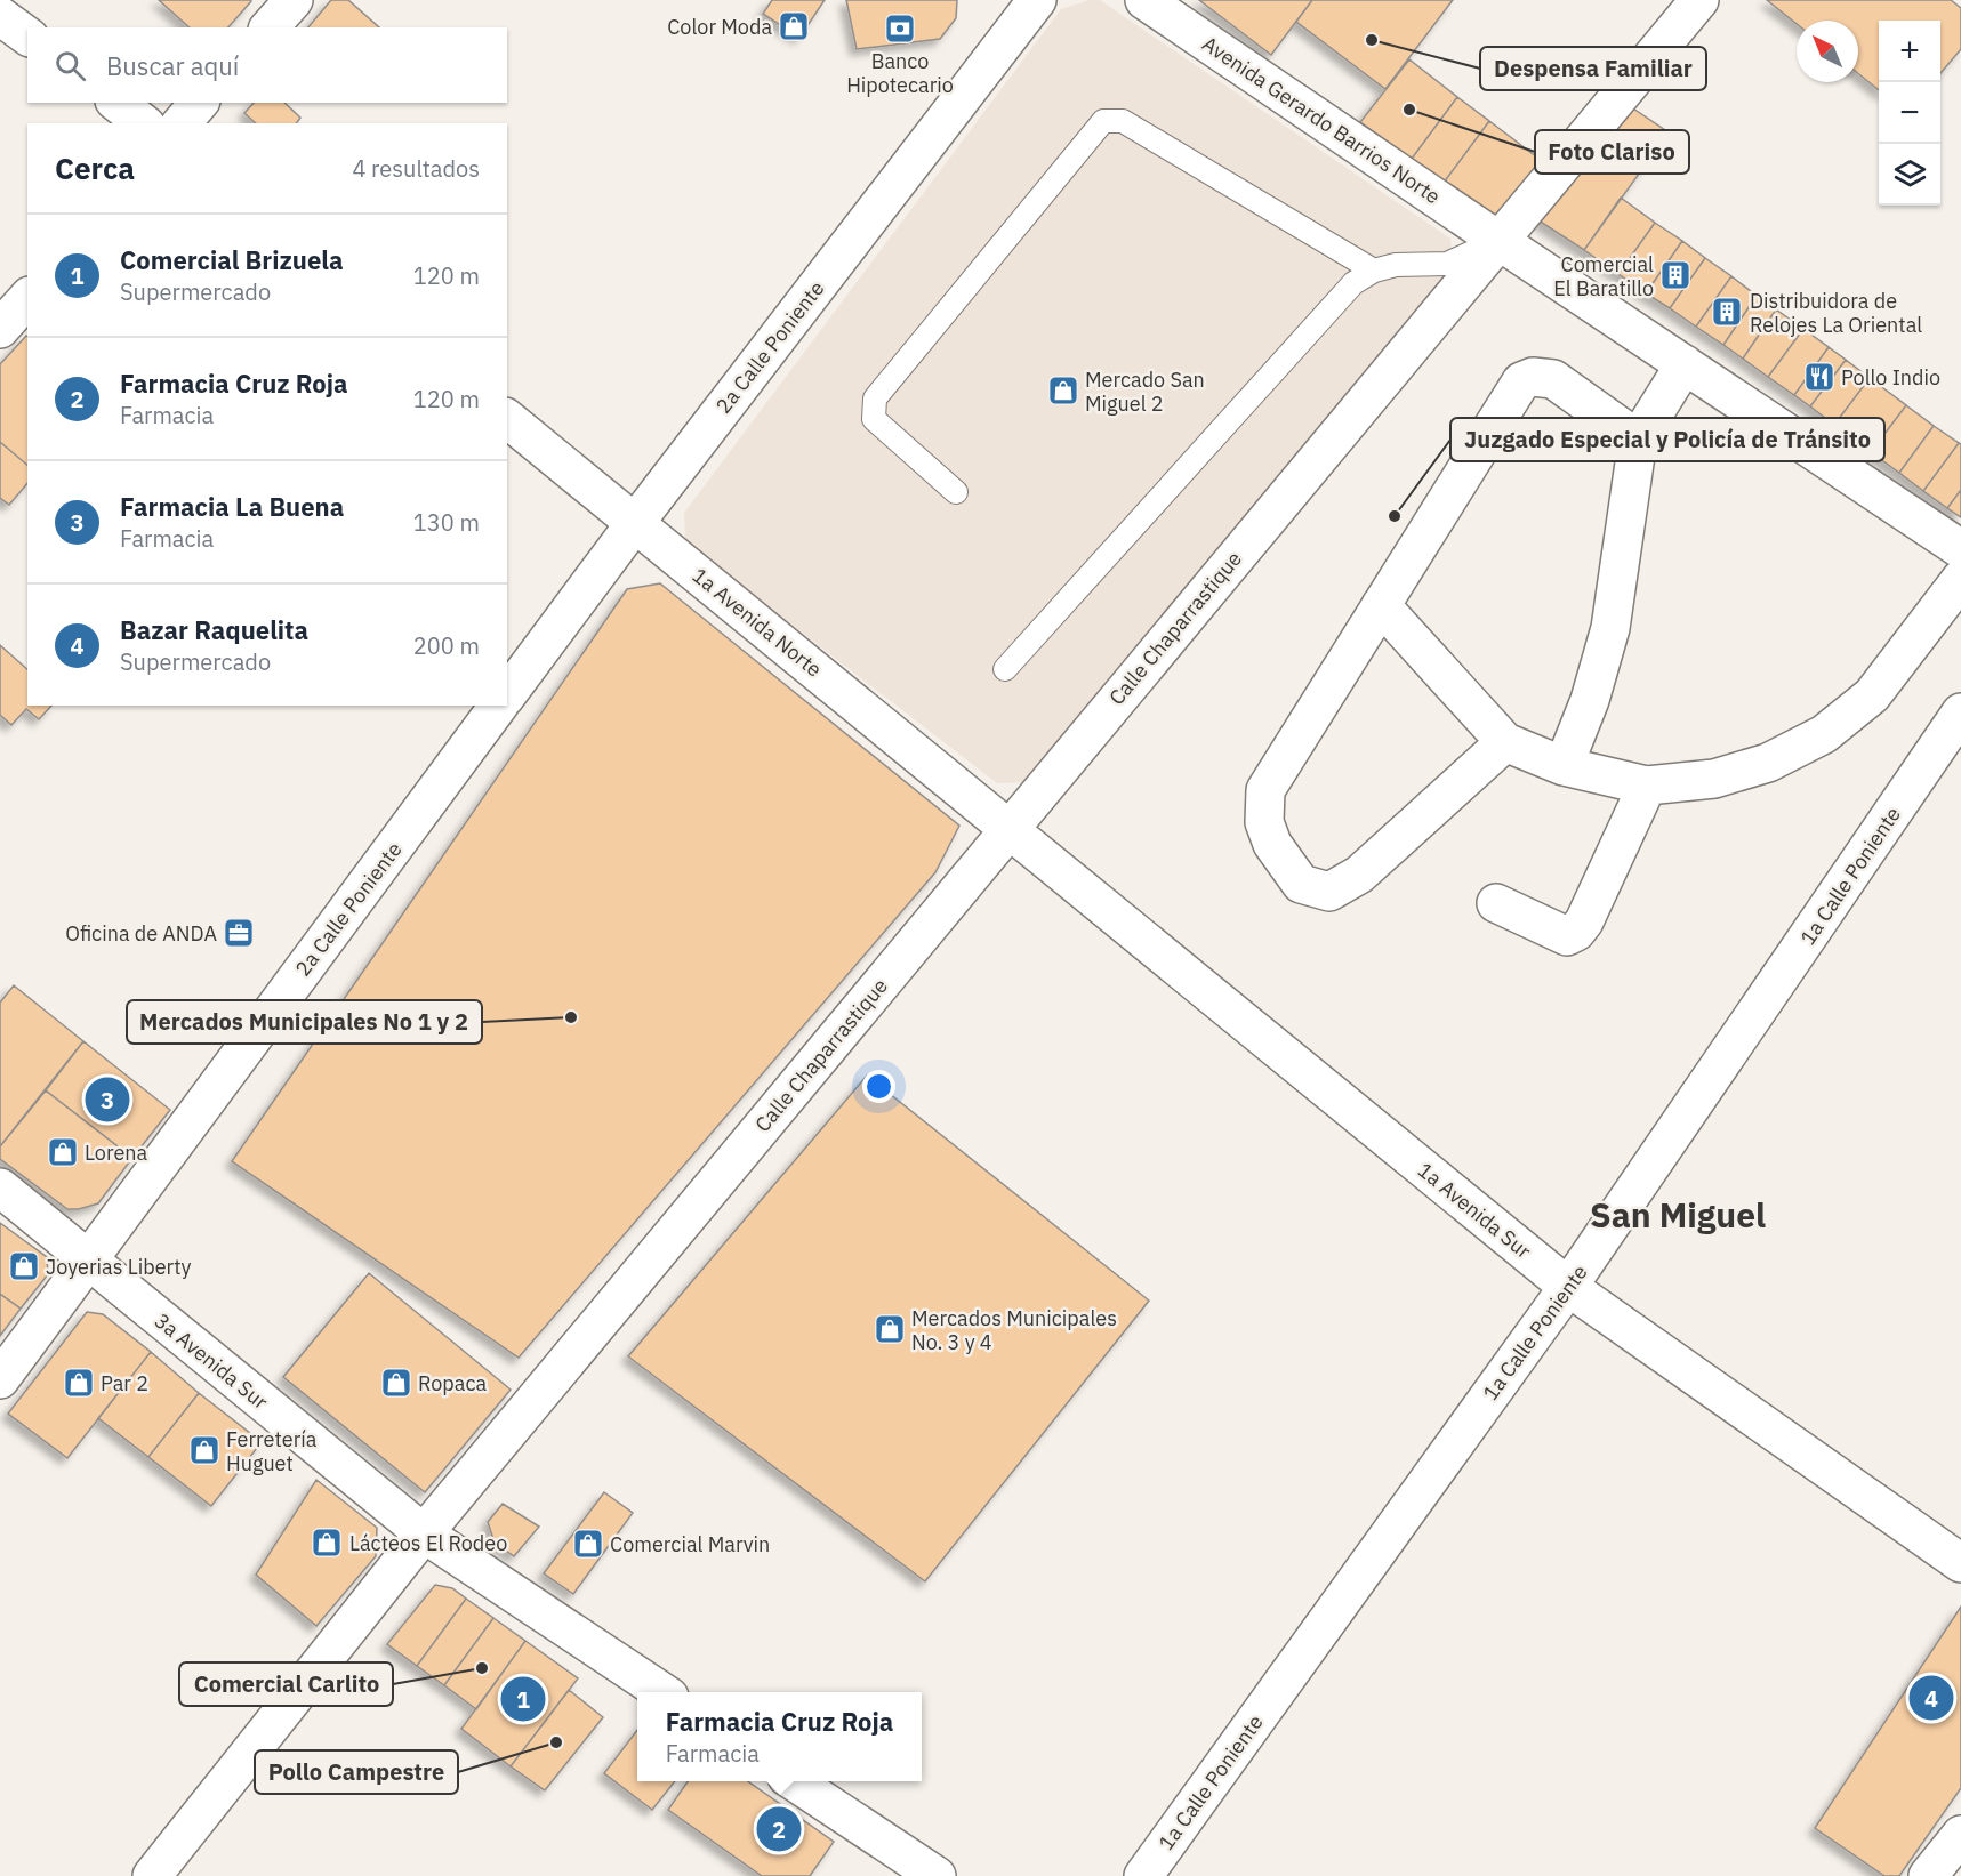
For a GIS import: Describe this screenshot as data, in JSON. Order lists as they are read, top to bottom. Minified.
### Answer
{"streets":{"street":["Avenida Gerardo Barrios Norte","2a Calle Poniente","1a Avenida Norte","Calle Chaparrastique","1a Calle Poniente","1a Avenida Sur","3a Avenida Sur"]},"crossings":[["Avenida Gerardo Barrios Norte","Calle Chaparrastique"],["2a Calle Poniente","1a Avenida Norte"],["2a Calle Poniente","3a Avenida Sur"],["1a Avenida Norte","Calle Chaparrastique"],["1a Avenida Norte","1a Avenida Sur"],["Calle Chaparrastique","1a Avenida Sur"],["Calle Chaparrastique","3a Avenida Sur"],["1a Calle Poniente","1a Avenida Sur"]],"districts":["San Miguel"],"places":{"shop":["Color Moda","Mercado San Miguel 2","Lorena","Joyerias Liberty","Mercados Municipales No. 3 y 4","Par 2","Ropaca","Ferretería Huguet","Lácteos El Rodeo","Comercial Marvin"],"bank":["Banco Hipotecario"],"other":["Despensa Familiar","Foto Clariso","Juzgado Especial y Policía de Tránsito","Mercados Municipales No 1 y 2","Comercial Carlito","Pollo Campestre"],"building":["Comercial El Baratillo","Distribuidora de Relojes La Oriental"],"restaurant":["Pollo Indio"],"office":["Oficina de ANDA"]},"north":"top left","page":{"map_buttons":["+","−"],"search":"Buscar aquí","heading":["Cerca","4 resultados"],"list":[{"mark":"1","name":"Comercial Brizuela","note":"Supermercado","value":"120 m"},{"mark":"2","name":"Farmacia Cruz Roja","note":"Farmacia","value":"120 m"},{"mark":"3","name":"Farmacia La Buena","note":"Farmacia","value":"130 m"},{"mark":"4","name":"Bazar Raquelita","note":"Supermercado","value":"200 m"}],"pins":["3","4","1","2"],"popup":["Farmacia Cruz Roja","Farmacia"]}}
